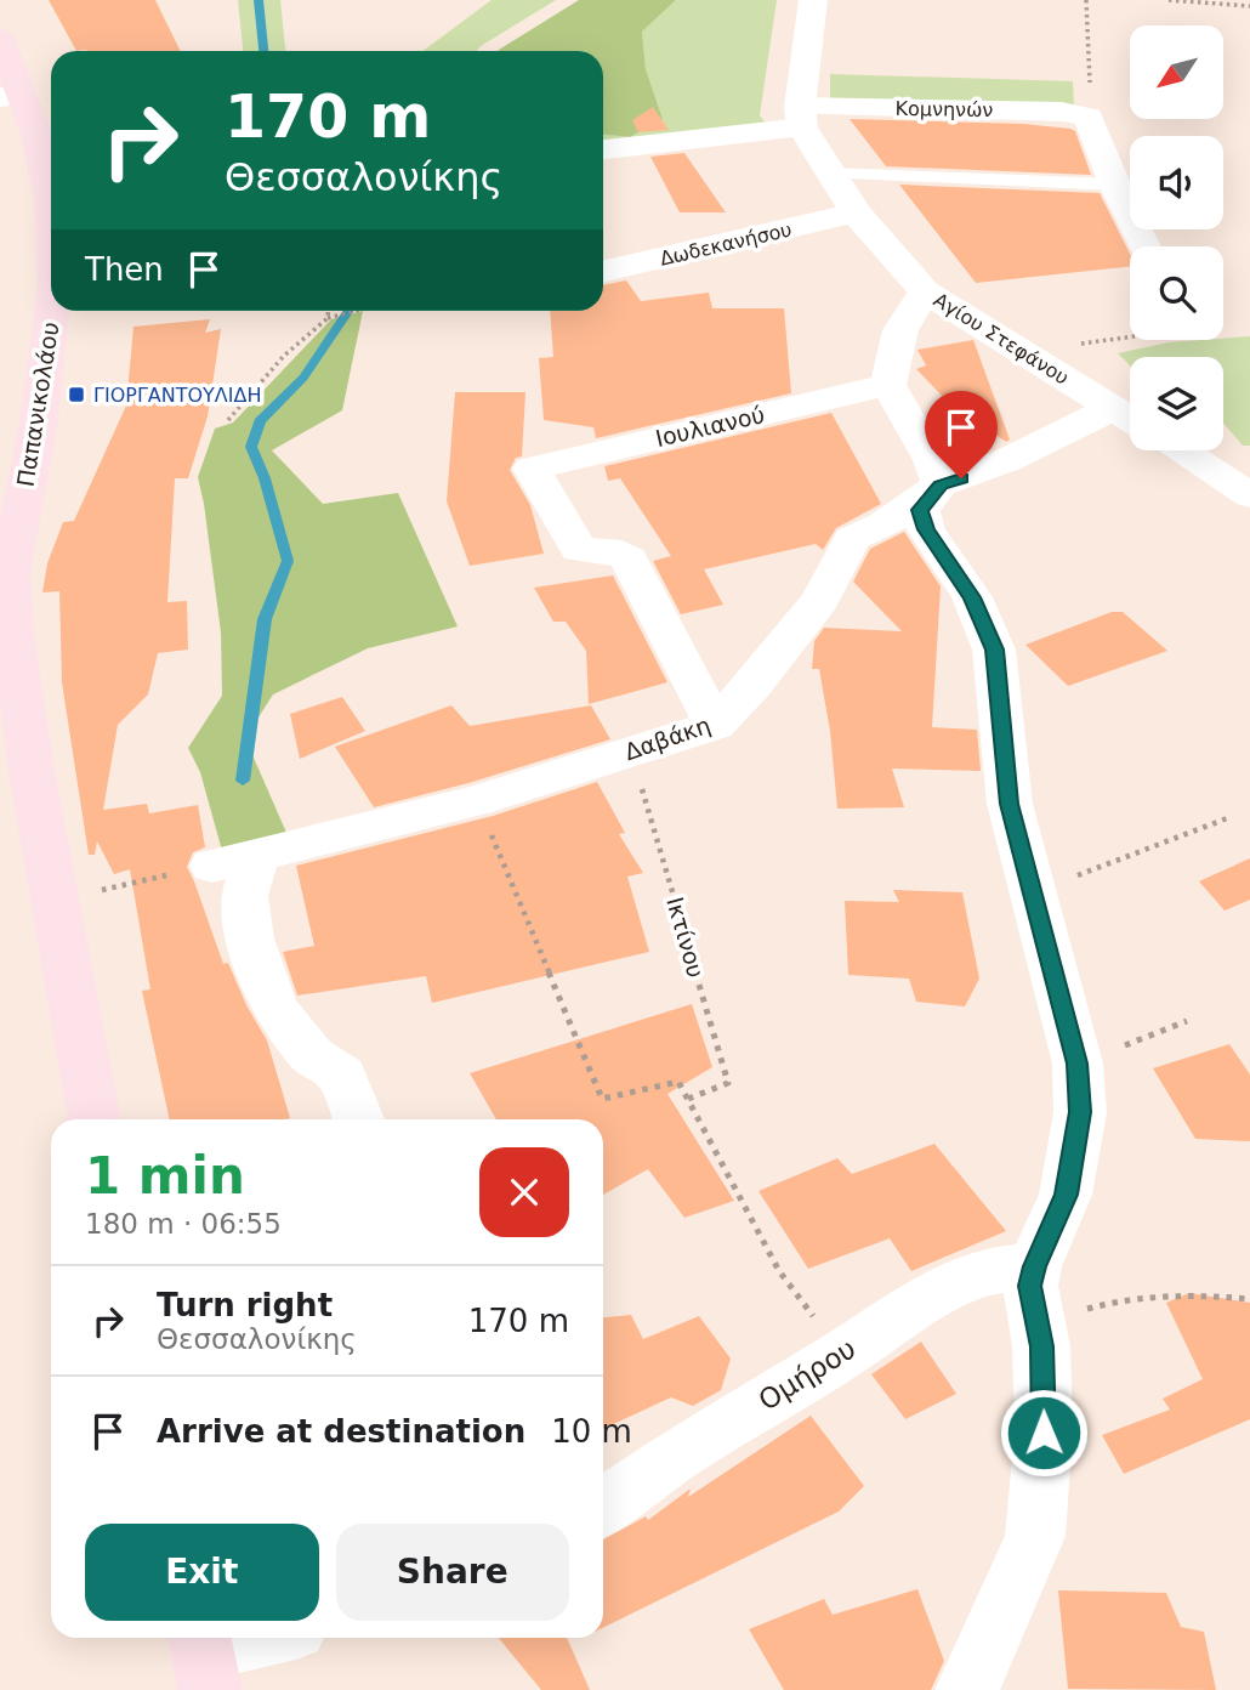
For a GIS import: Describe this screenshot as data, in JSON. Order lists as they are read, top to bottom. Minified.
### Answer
{"streets":{"main road":["Παπανικολάου"],"street":["Κομνηνών","Δωδεκανήσου","Αγίου Στεφάνου","Ιουλιανού","Δαβάκη","Ομήρου"],"path":["Ικτίνου"]},"crossings":[["Κομνηνών","Αγίου Στεφάνου"],["Δωδεκανήσου","Αγίου Στεφάνου"],["Αγίου Στεφάνου","Δαβάκη"],["Ιουλιανού","Δαβάκη"],["Δαβάκη","Ικτίνου"]],"places":{"transit":["ΓΙΟΡΓΑΝΤΟΥΛΙΔΗ"]},"north":"bottom left","page":{"turn":["170 m","Θεσσαλονίκης"],"then":"Then","heading":["1 min","180 m · 06:55"],"list":[{"name":"Turn right","note":"Θεσσαλονίκης","value":"170 m"},{"name":"Arrive at destination","value":"10 m"}],"buttons":["Exit","Share"]}}
